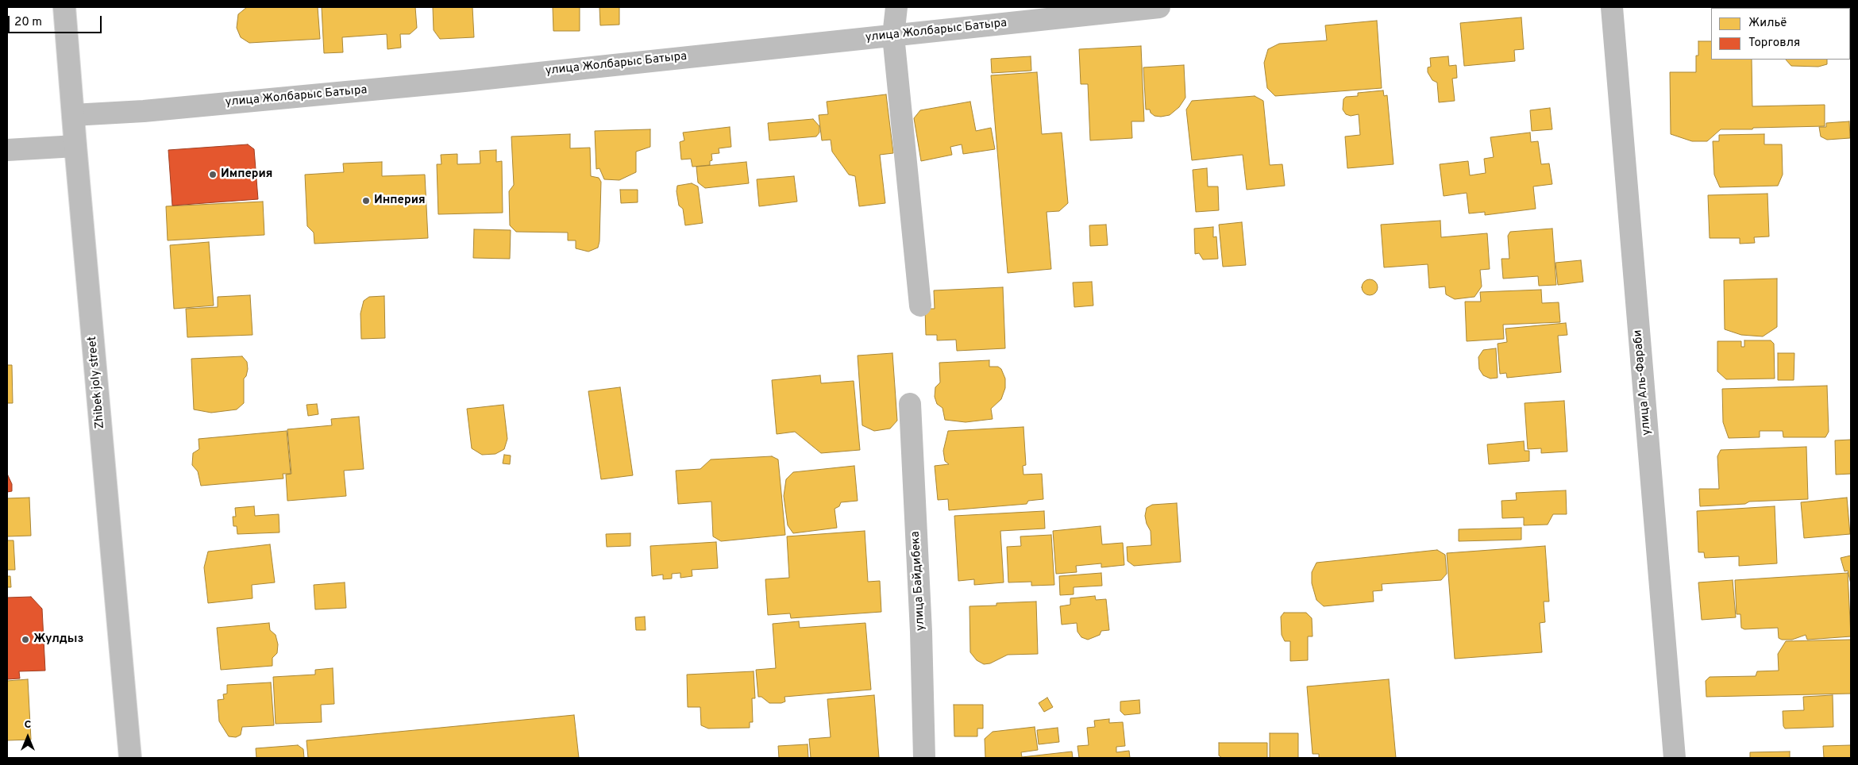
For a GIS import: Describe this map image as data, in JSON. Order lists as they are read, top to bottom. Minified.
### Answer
{"streets":{"main road":["улица Жолбарыс Батыра","Zhibek joly street","улица Аль-Фараби","улица Байдибека"]},"crossings":[["улица Жолбарыс Батыра","Zhibek joly street"]],"places":["Империя","Инперия","Жулдыз"],"legend":["Жильё","Торговля"],"scale_bar":"20 m","north":"top"}
